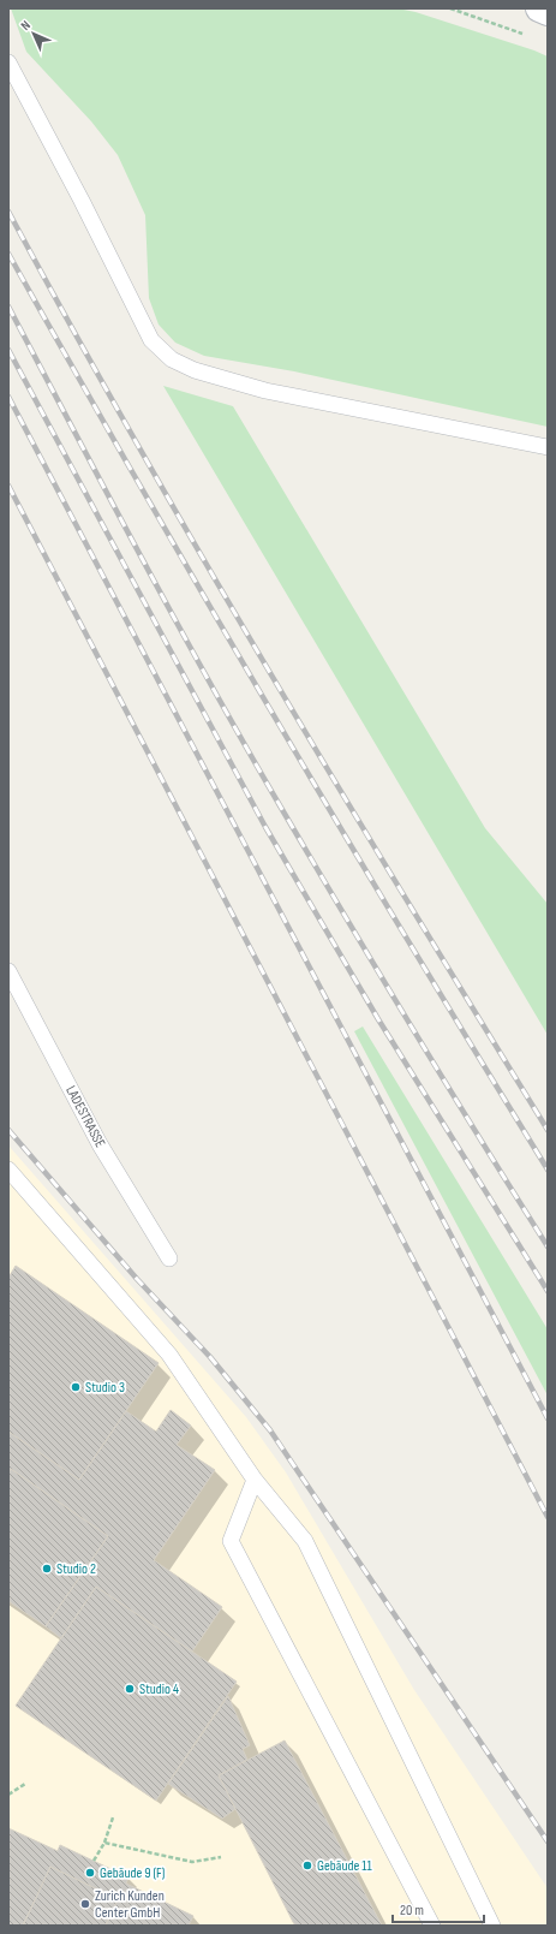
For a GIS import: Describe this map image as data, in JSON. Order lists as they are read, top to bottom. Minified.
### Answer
{"streets":{"lane":["LADESTRASSE"]},"places":["Studio 3","Studio 2","Studio 4","Gebäude 11","Gebäude 9 (F)","Zurich Kunden Center GmbH"],"scale_bar":"20 m","north":"top left"}
